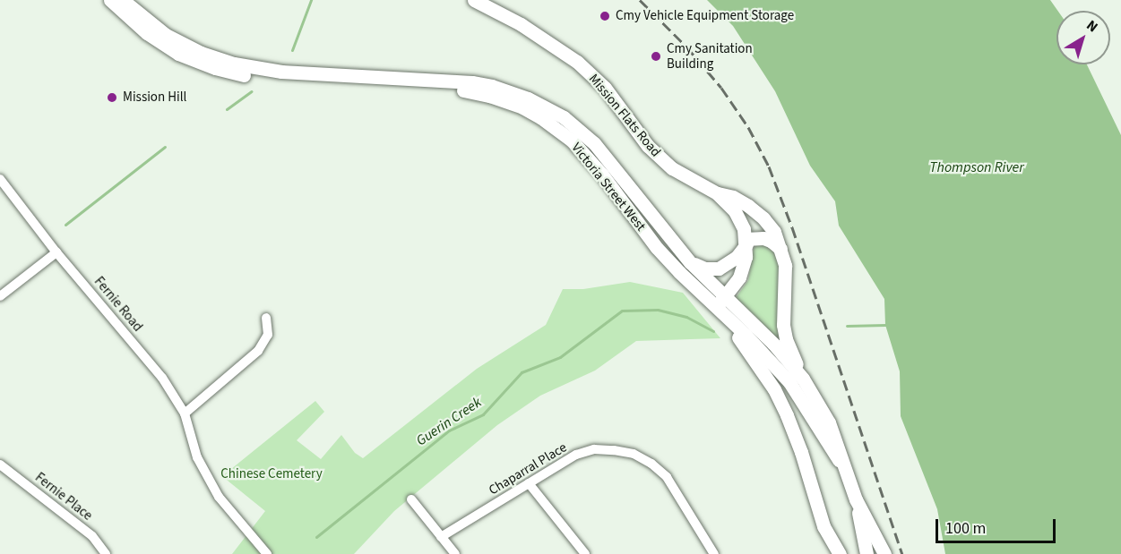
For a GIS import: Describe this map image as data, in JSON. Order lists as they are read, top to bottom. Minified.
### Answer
{"streets":{"main road":["Mission Flats Road","Victoria Street West"],"street":["Fernie Road","Chaparral Place","Fernie Place"]},"crossings":[["Mission Flats Road","Victoria Street West"]],"water":["Thompson River","Guerin Creek"],"parks":["Chinese Cemetery"],"places":["Cmy Vehicle Equipment Storage","Cmy Sanitation Building","Mission Hill"],"scale_bar":"100 m","north":"top right"}
